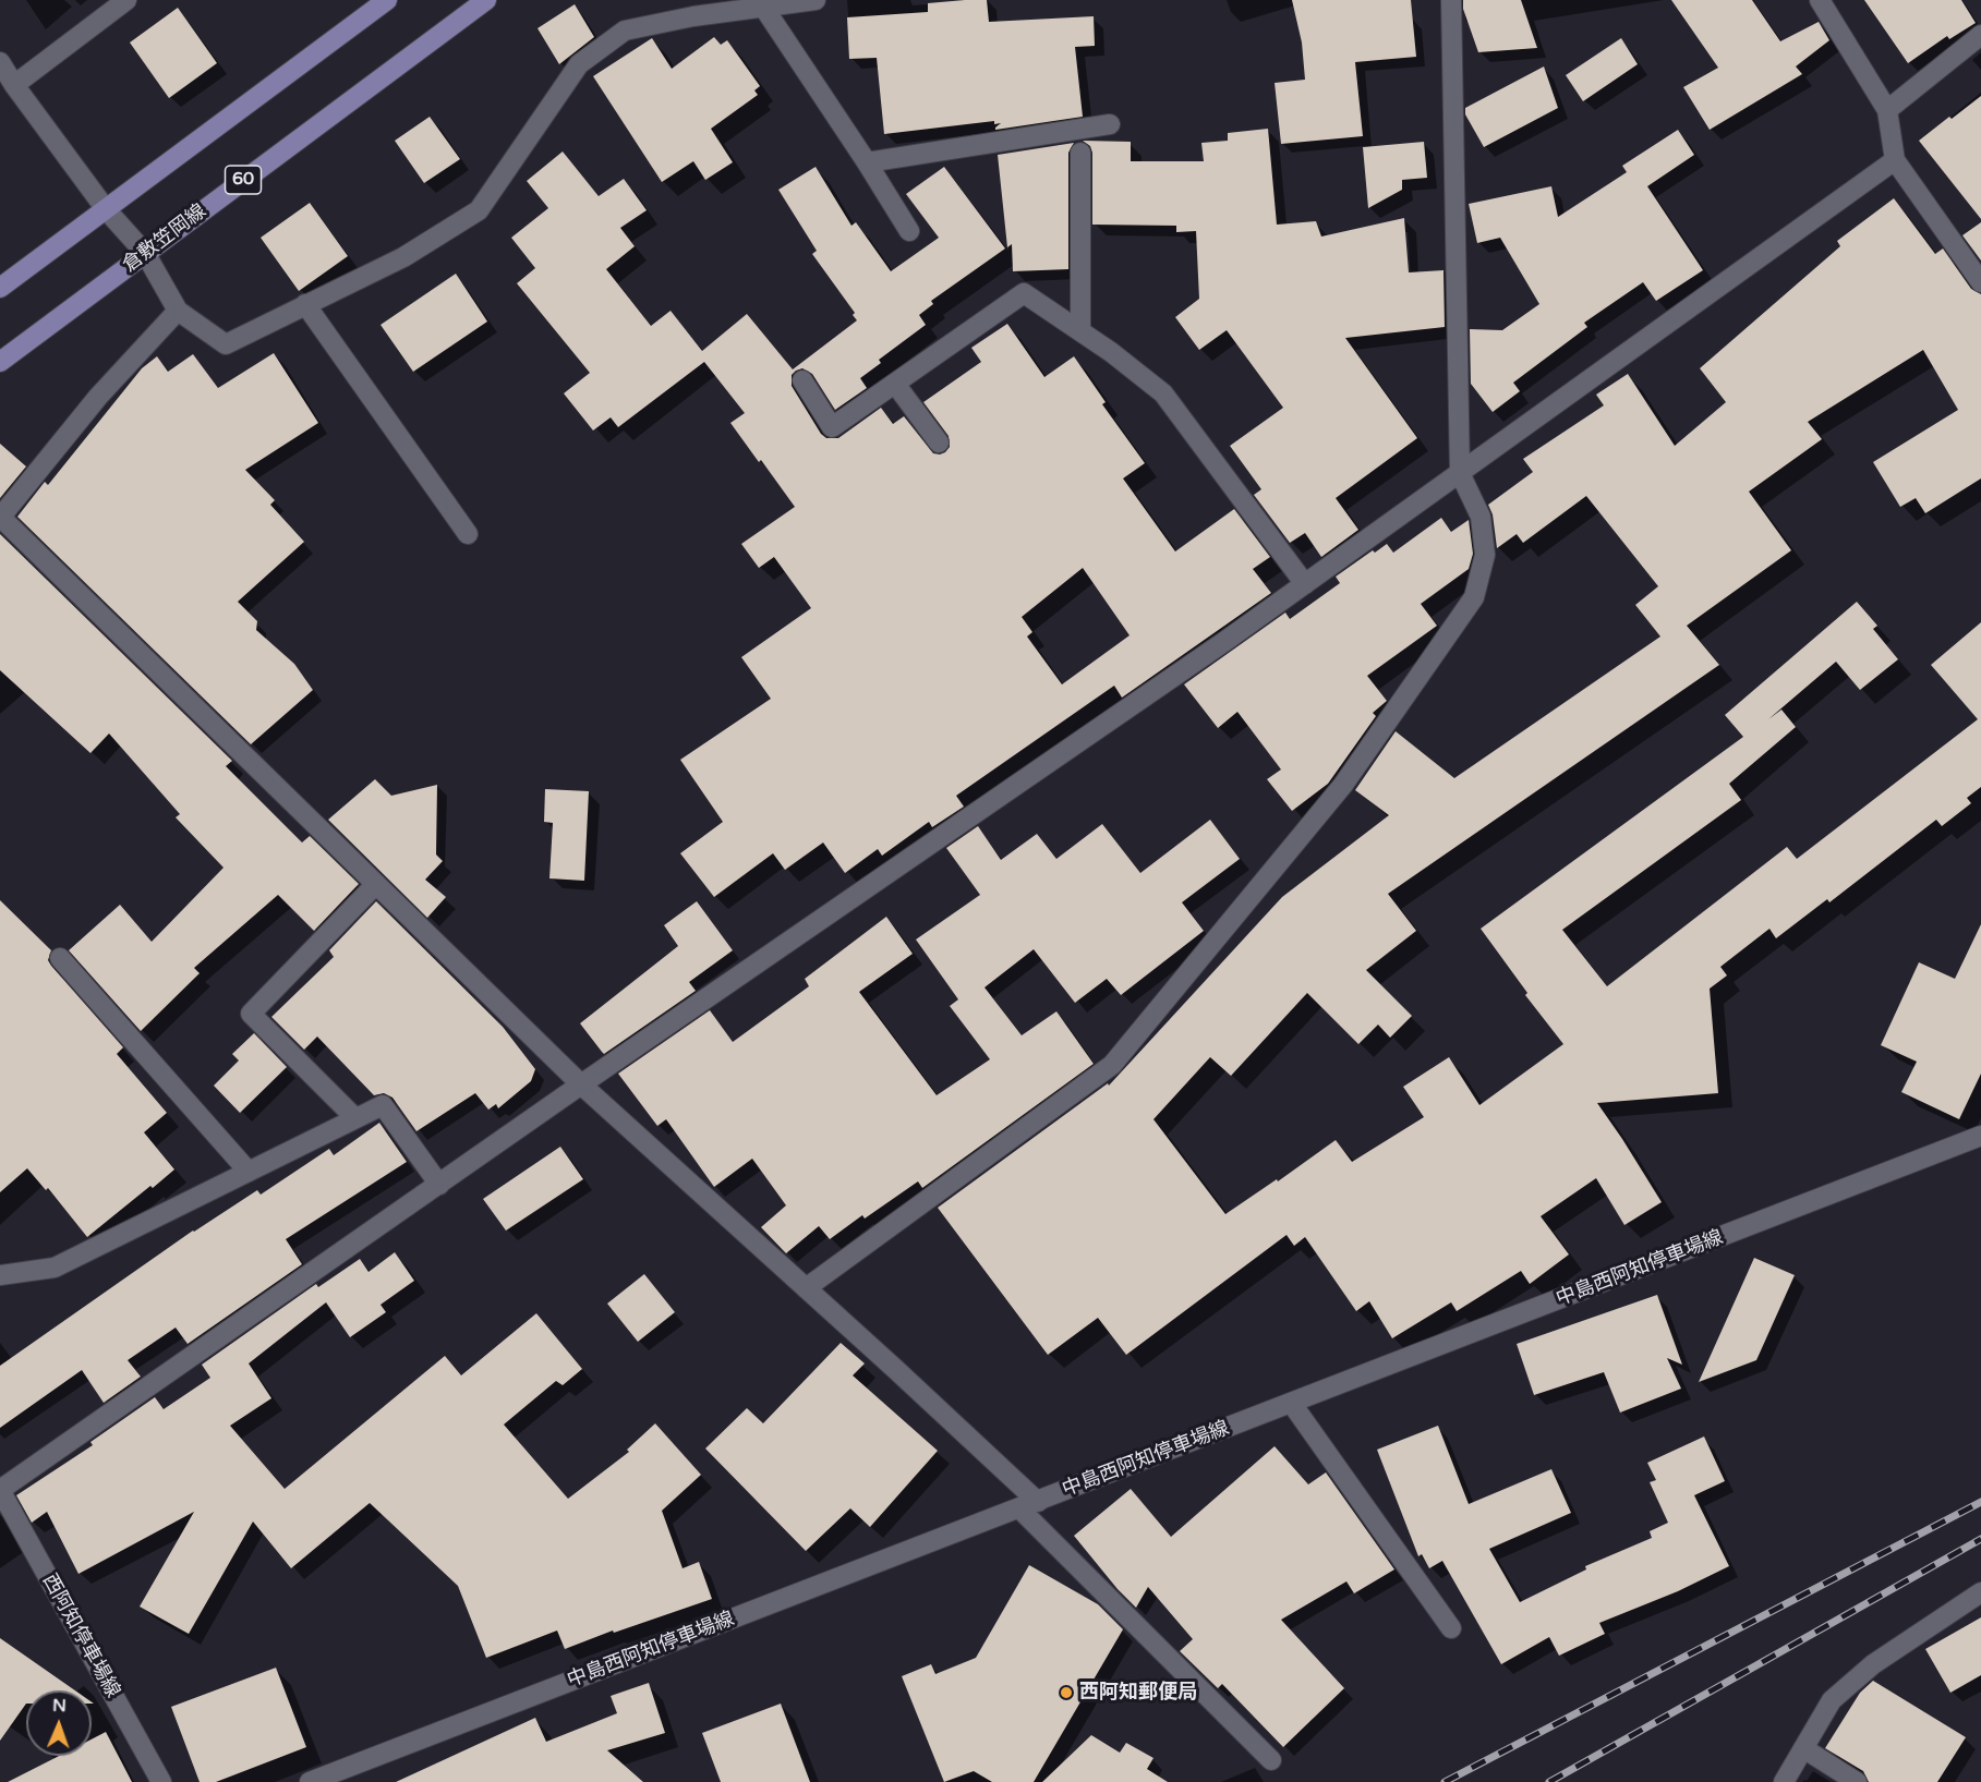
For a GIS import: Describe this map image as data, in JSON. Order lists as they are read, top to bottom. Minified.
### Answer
{"streets":{"main road":["60","倉敷笠岡線"],"street":["中島西阿知停車場線","西阿知停車場線"]},"places":["西阿知郵便局"],"north":"top"}
